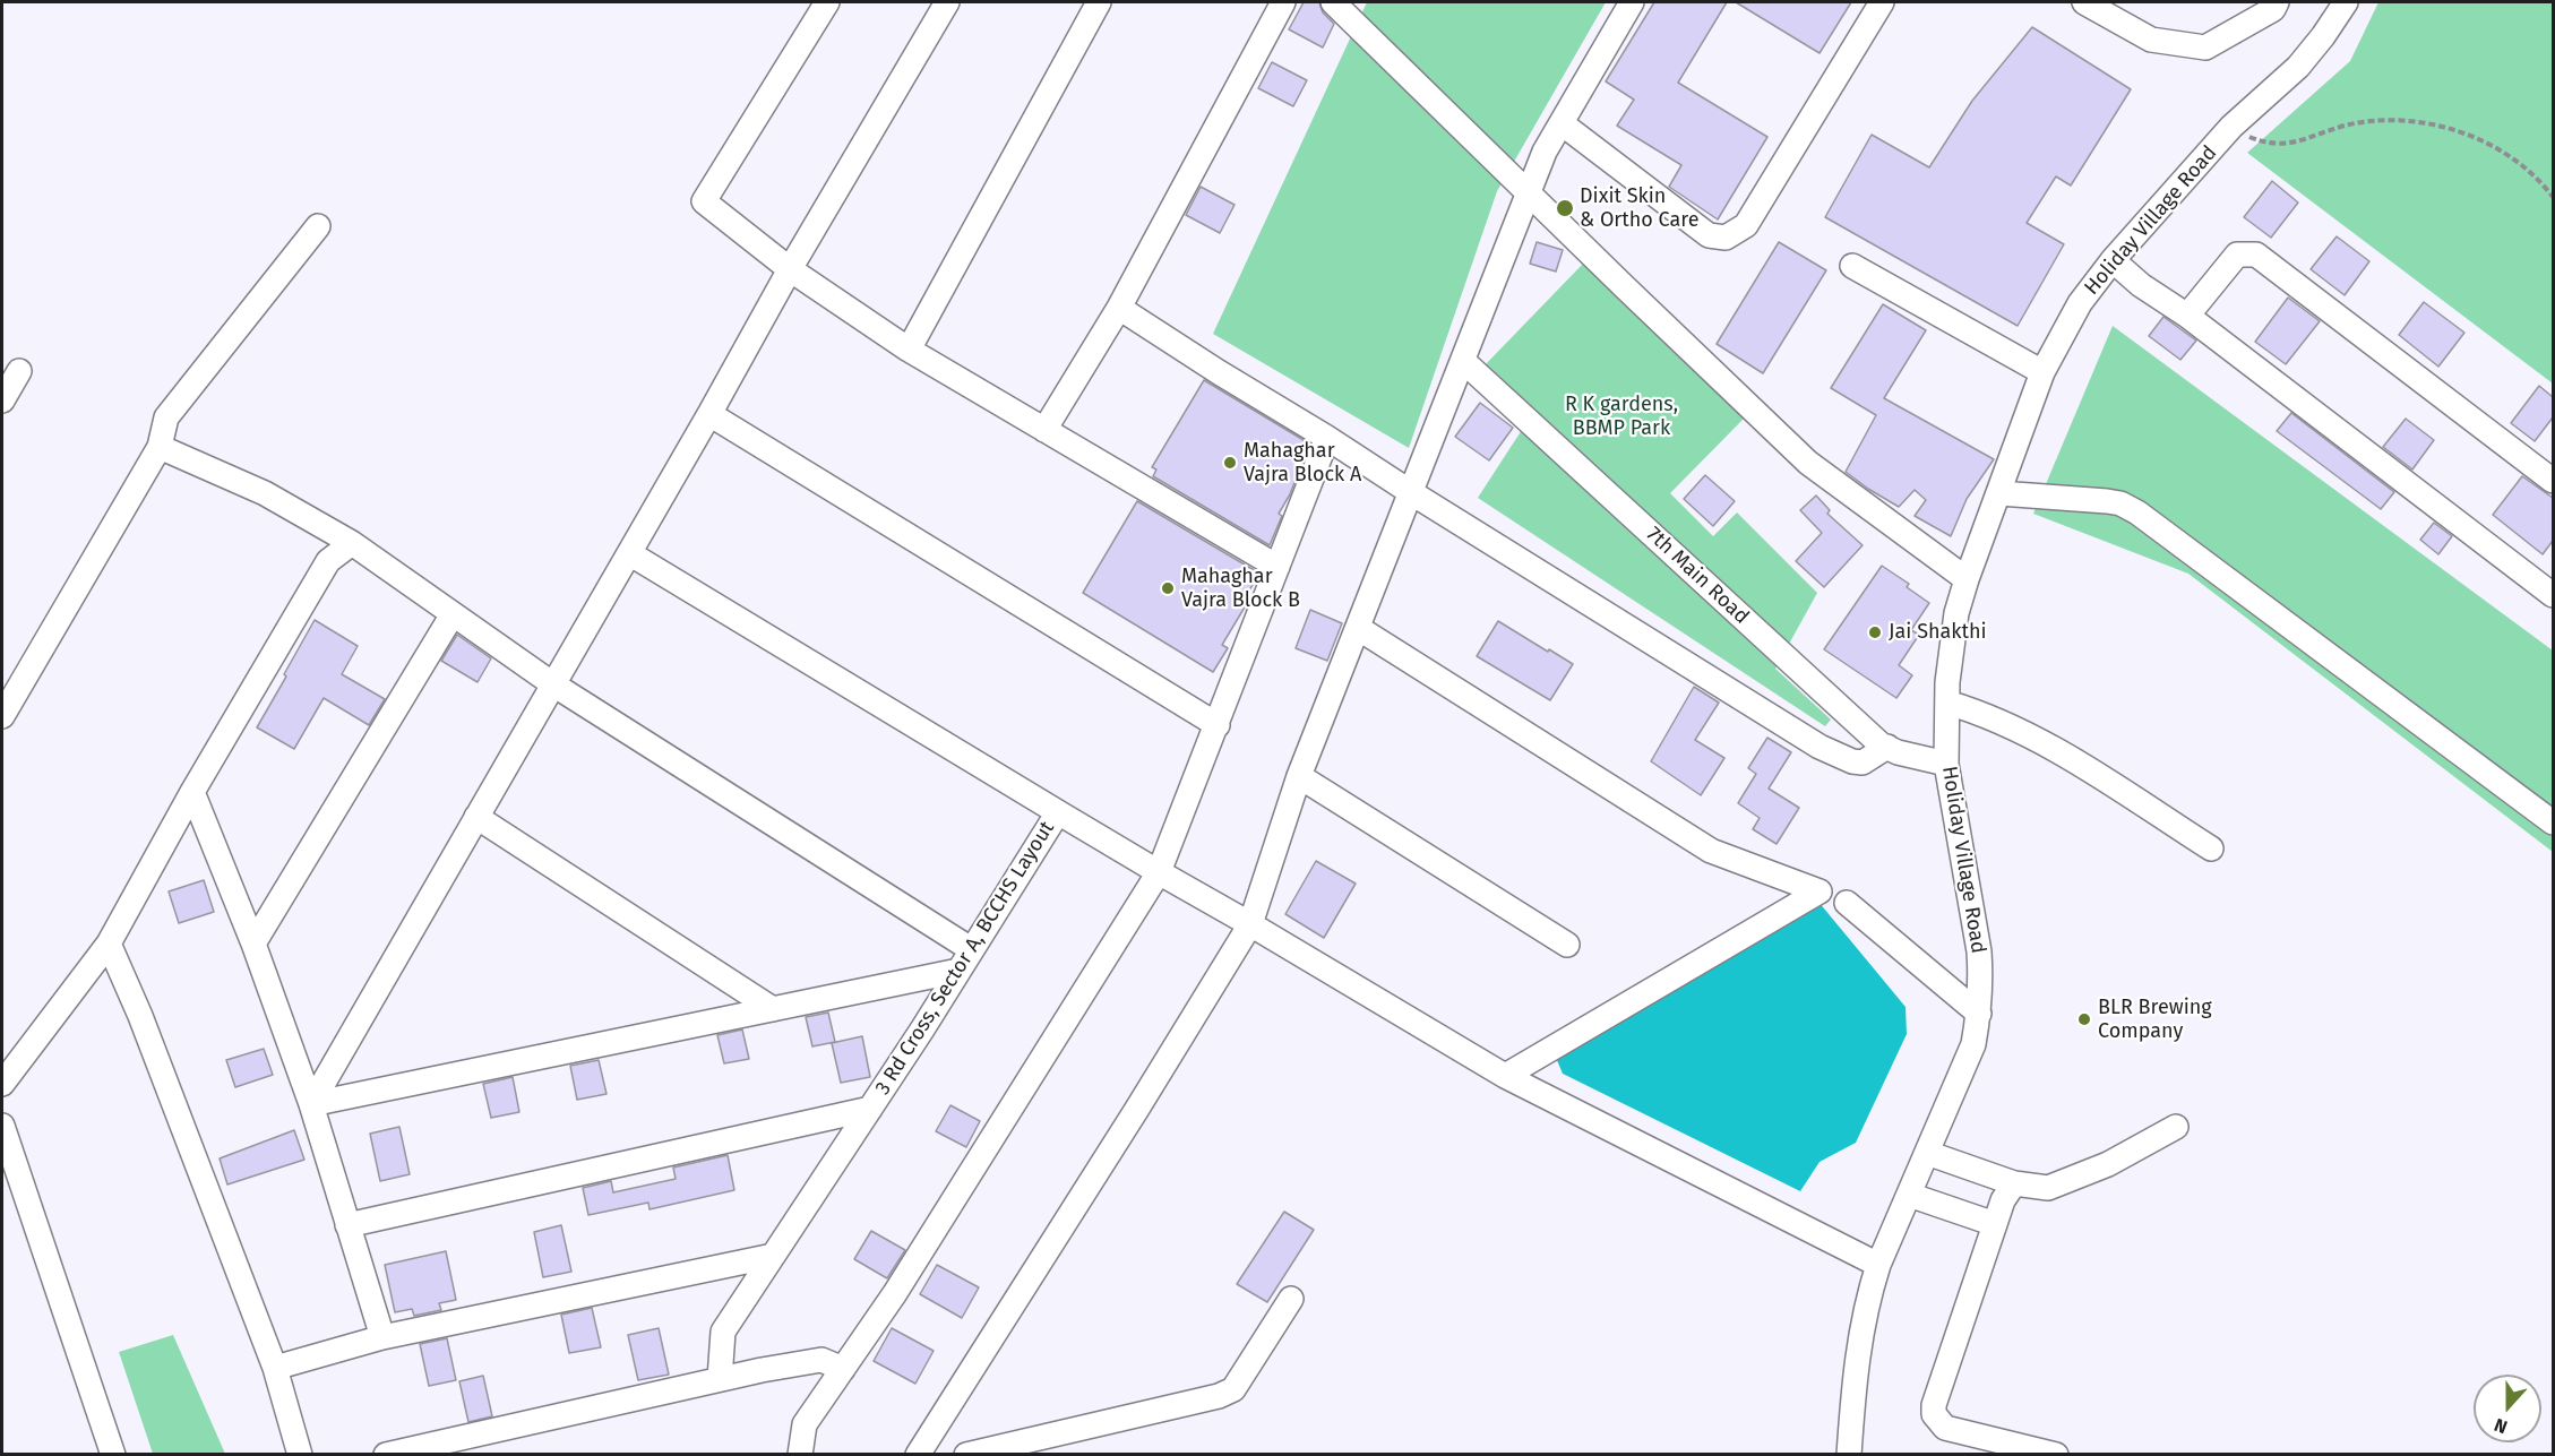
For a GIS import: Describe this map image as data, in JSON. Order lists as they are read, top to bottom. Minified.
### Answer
{"streets":{"street":["Holiday Village Road","7th Main Road","3 Rd Cross, Sector A, BCCHS Layout"]},"crossings":[["Holiday Village Road","7th Main Road"],["Holiday Village Road","3 Rd Cross, Sector A, BCCHS Layout"]],"parks":["R K gardens, BBMP Park"],"places":["Dixit Skin & Ortho Care","Mahaghar Vajra Block A","Mahaghar Vajra Block B","Jai Shakthi","BLR Brewing Company"],"north":"bottom"}
